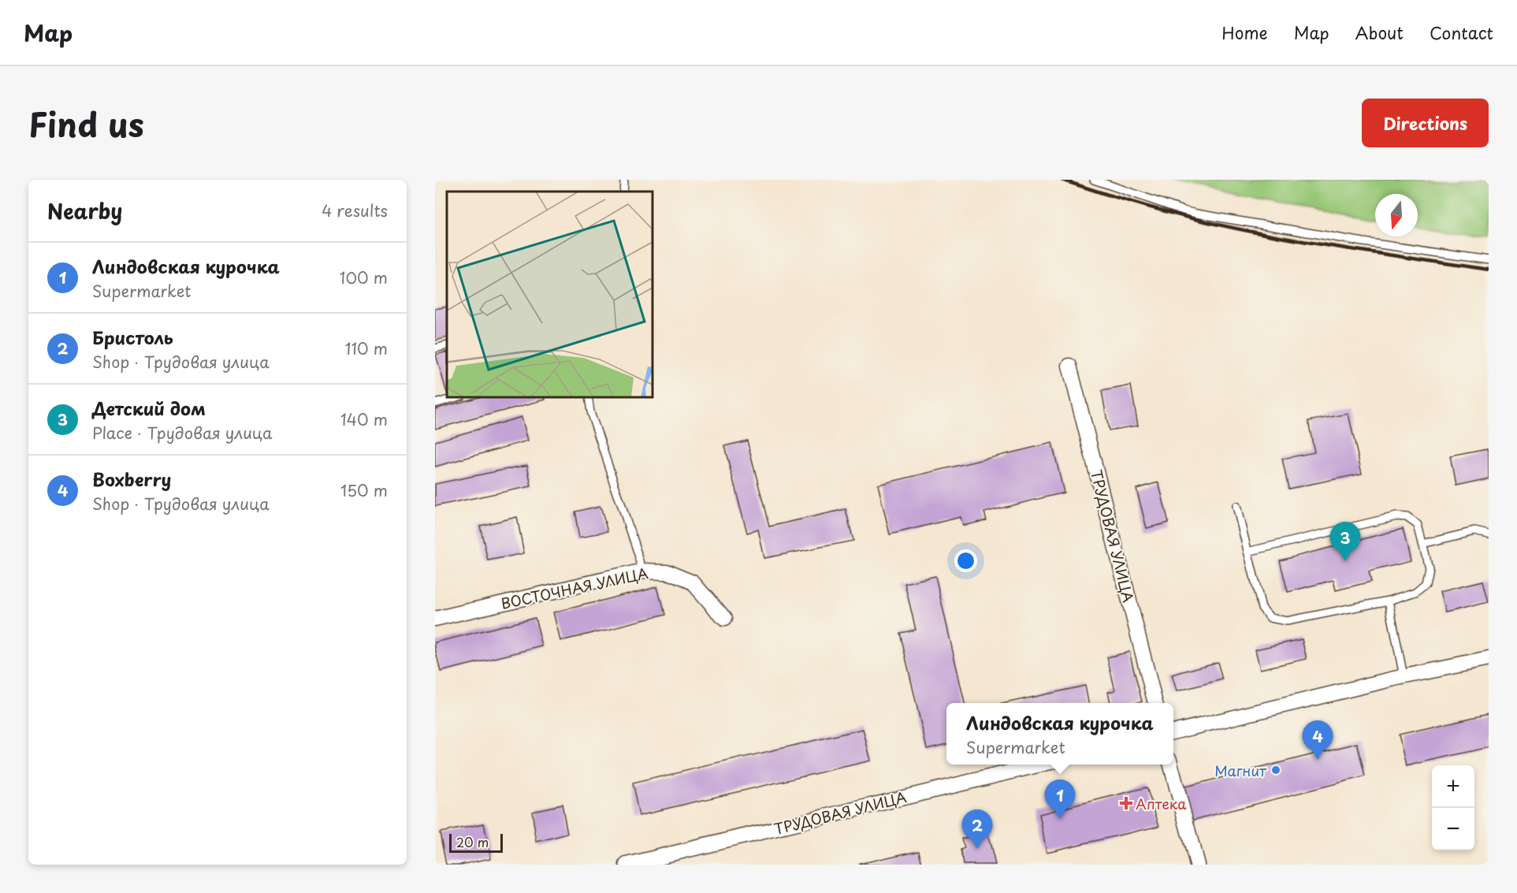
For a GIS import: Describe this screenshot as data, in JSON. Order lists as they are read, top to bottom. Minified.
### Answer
{"streets":{"street":["ТРУДОВАЯ УЛИЦА","ВОСТОЧНАЯ УЛИЦА"]},"places":{"other":["Магнит"],"health":["Аптека"]},"scale_bar":"20 m","north":"bottom","page":{"header":"Map","nav":["Home","Map","About","Contact"],"title":"Find us","buttons":"Directions","heading":["Nearby","4 results"],"list":[{"mark":"1","name":"Линдовская курочка","note":"Supermarket","value":"100 m"},{"mark":"2","name":"Бристоль","note":"Shop · Трудовая улица","value":"110 m"},{"mark":"3","name":"Детский дом","note":"Place · Трудовая улица","value":"140 m"},{"mark":"4","name":"Boxberry","note":"Shop · Трудовая улица","value":"150 m"}],"pins":["3","4","1","2"],"popup":["Линдовская курочка","Supermarket"],"map_buttons":["+","−"],"scale":"20 m"}}
